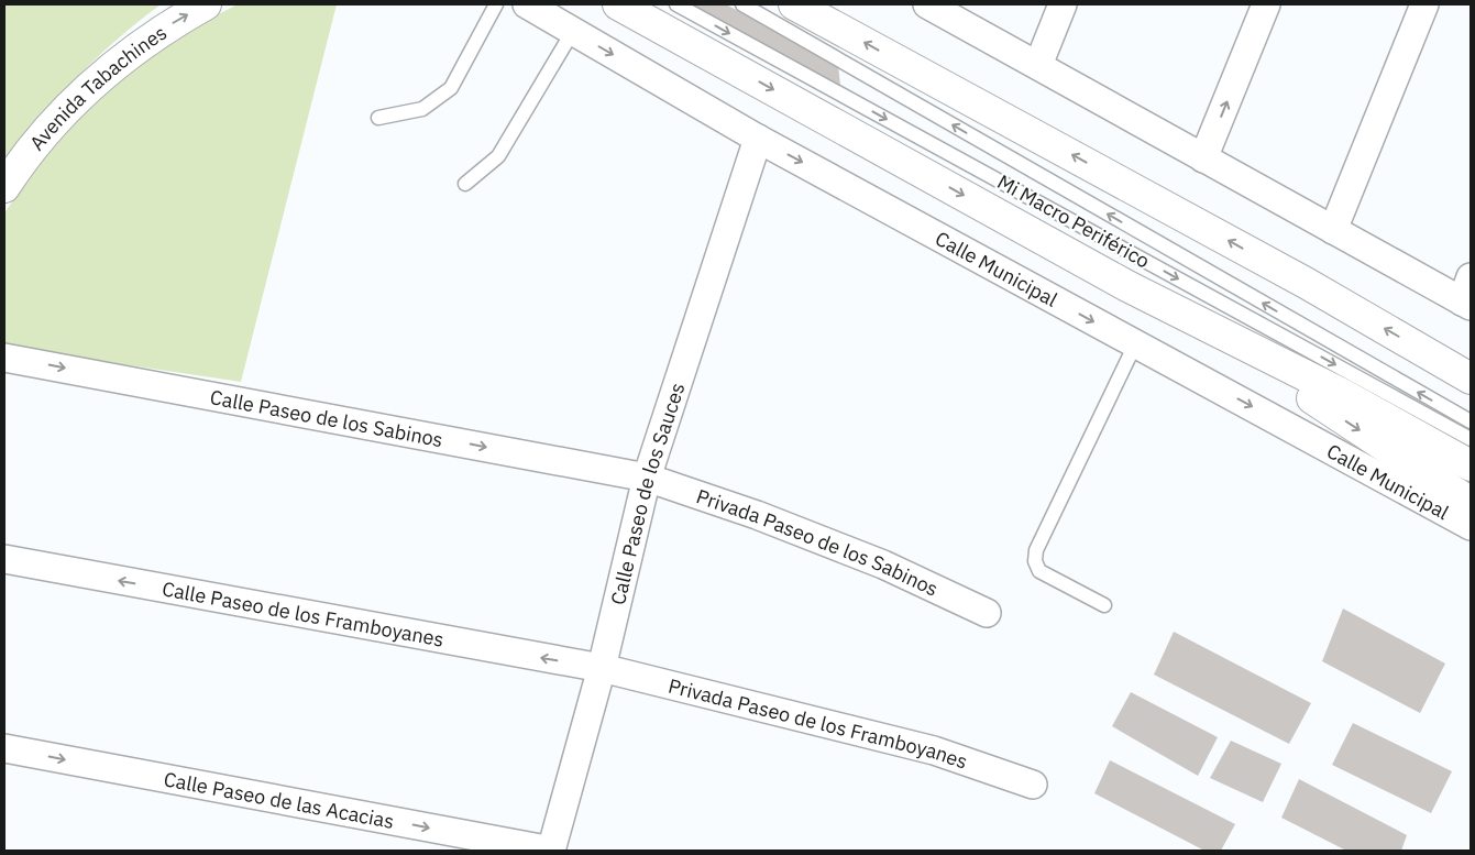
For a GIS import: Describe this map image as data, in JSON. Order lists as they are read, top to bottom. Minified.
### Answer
{"streets":{"main road":["Avenida Tabachines"],"street":["Calle Municipal","Calle Paseo de los Sabinos","Calle Paseo de los Sauces","Privada Paseo de los Sabinos","Calle Paseo de los Framboyanes","Privada Paseo de los Framboyanes","Calle Paseo de las Acacias"],"lane":["Mi Macro Periférico"]},"crossings":[["Calle Municipal","Calle Paseo de los Sauces"],["Calle Paseo de los Sabinos","Calle Paseo de los Sauces"],["Calle Paseo de los Sabinos","Privada Paseo de los Sabinos"],["Calle Paseo de los Sauces","Privada Paseo de los Sabinos"],["Calle Paseo de los Sauces","Calle Paseo de los Framboyanes"],["Calle Paseo de los Sauces","Privada Paseo de los Framboyanes"],["Calle Paseo de los Sauces","Calle Paseo de las Acacias"],["Calle Paseo de los Framboyanes","Privada Paseo de los Framboyanes"]],"one_way":["Avenida Tabachines","Calle Paseo de los Sabinos","Calle Paseo de los Framboyanes","Calle Paseo de las Acacias"]}
